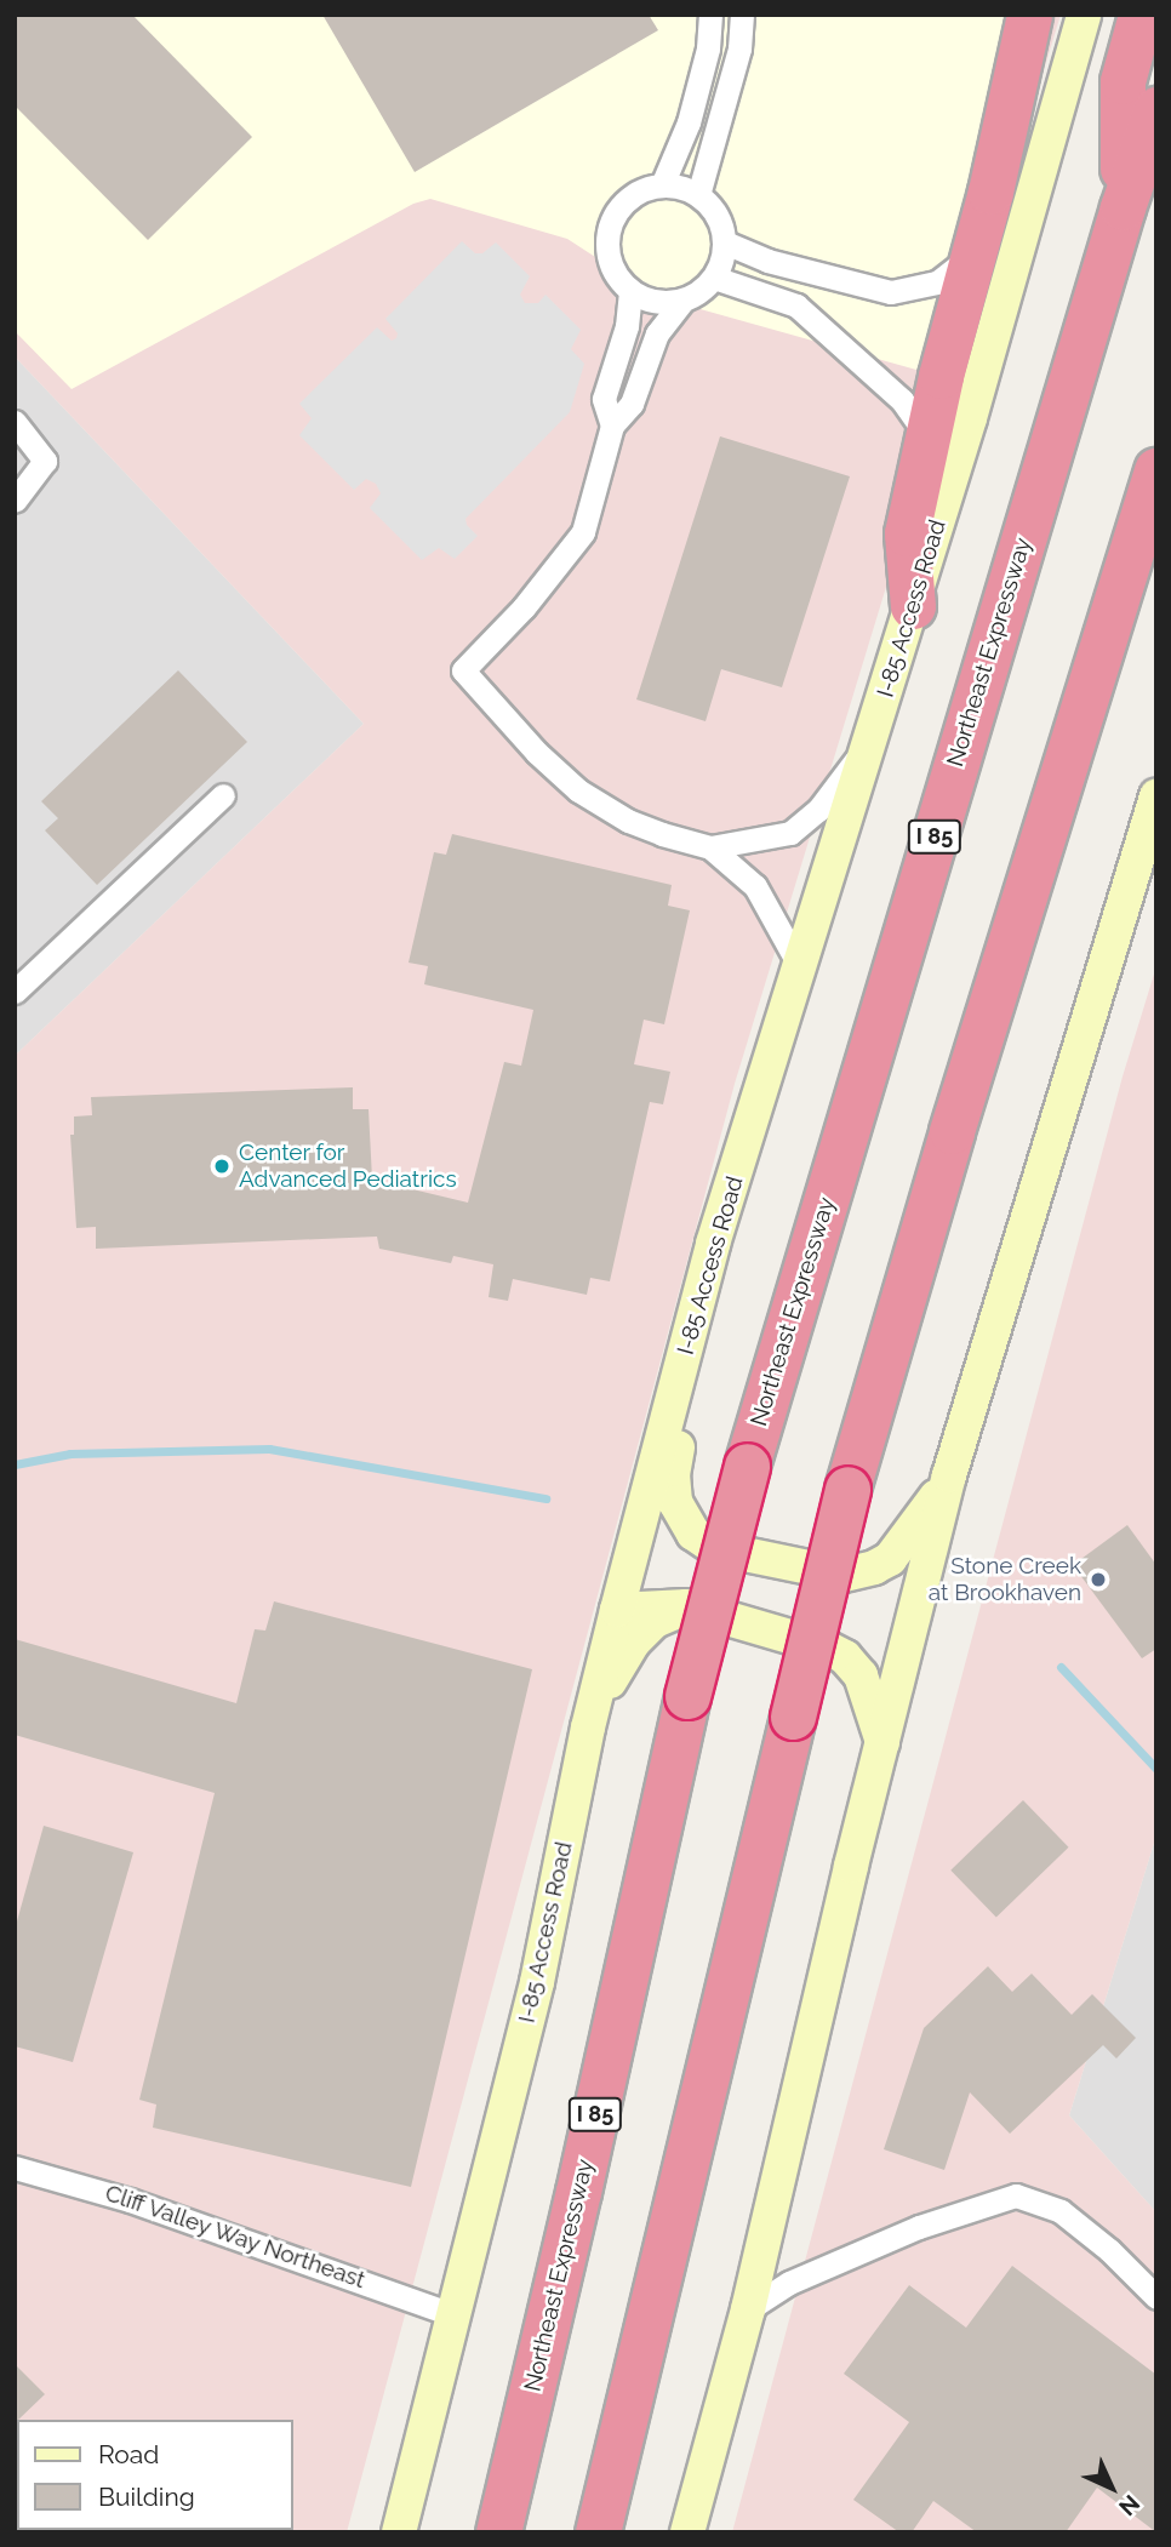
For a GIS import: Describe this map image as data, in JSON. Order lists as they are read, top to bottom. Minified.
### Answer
{"streets":{"highway":["Northeast Expressway","I 85"],"main road":["I-85 Access Road"],"street":["Cliff Valley Way Northeast"]},"crossings":[["I-85 Access Road","Cliff Valley Way Northeast"]],"places":["Center for Advanced Pediatrics","Stone Creek at Brookhaven"],"legend":["Road","Building"],"north":"bottom right"}
